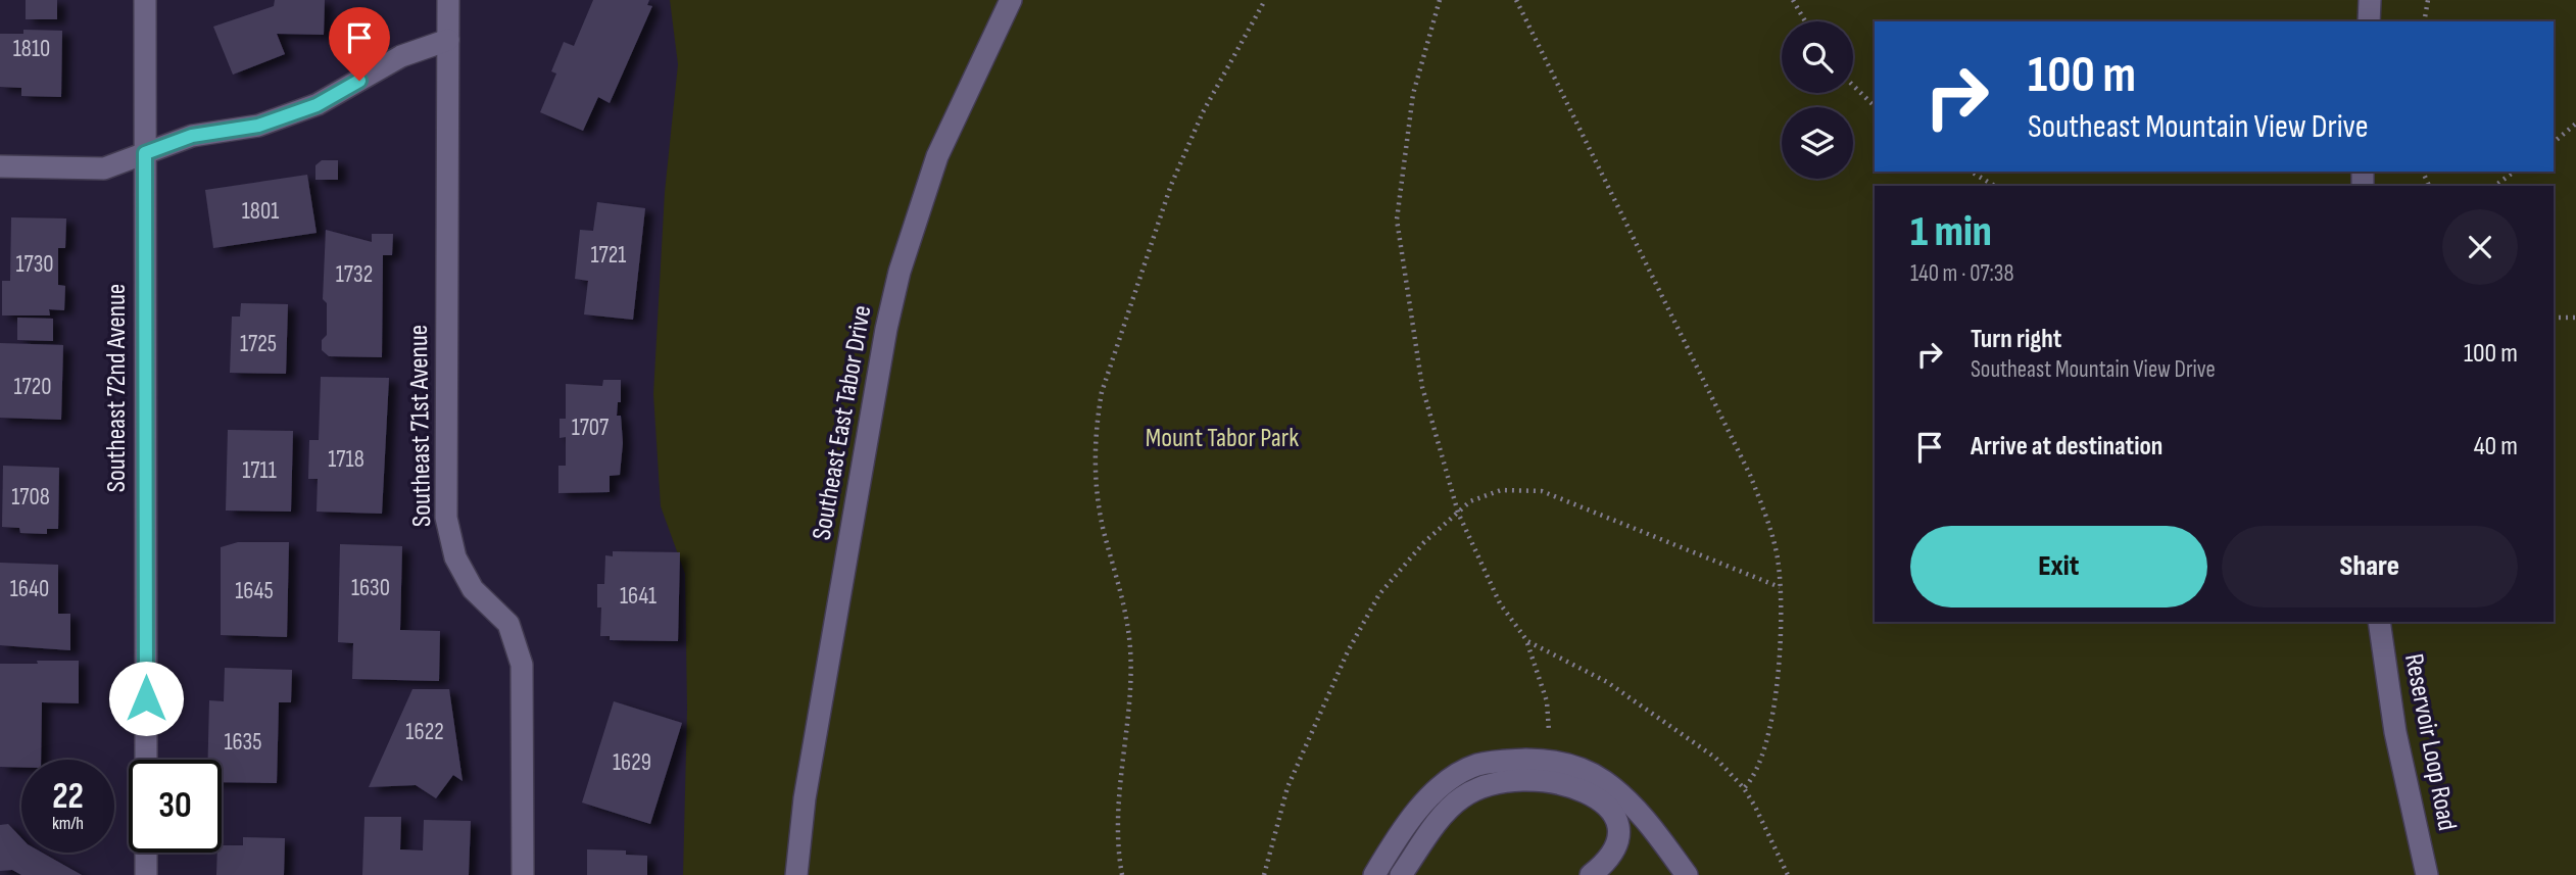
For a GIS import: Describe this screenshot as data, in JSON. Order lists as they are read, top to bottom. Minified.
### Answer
{"streets":{"street":["Southeast 72nd Avenue","Southeast East Tabor Drive","Southeast 71st Avenue","Reservoir Loop Road"]},"parks":["Mount Tabor Park"],"house_numbers":["1810","1801","1721","1730","1732","1725","1720","1707","1718","1711","1708","1630","1640","1645","1641","1622","1635","1629"],"page":{"turn":["100 m","Southeast Mountain View Drive"],"heading":["1 min","140 m · 07:38"],"list":[{"name":"Turn right","note":"Southeast Mountain View Drive","value":"100 m"},{"name":"Arrive at destination","value":"40 m"}],"buttons":["Exit","Share"],"speed":"22 km/h","limit":"30"}}
